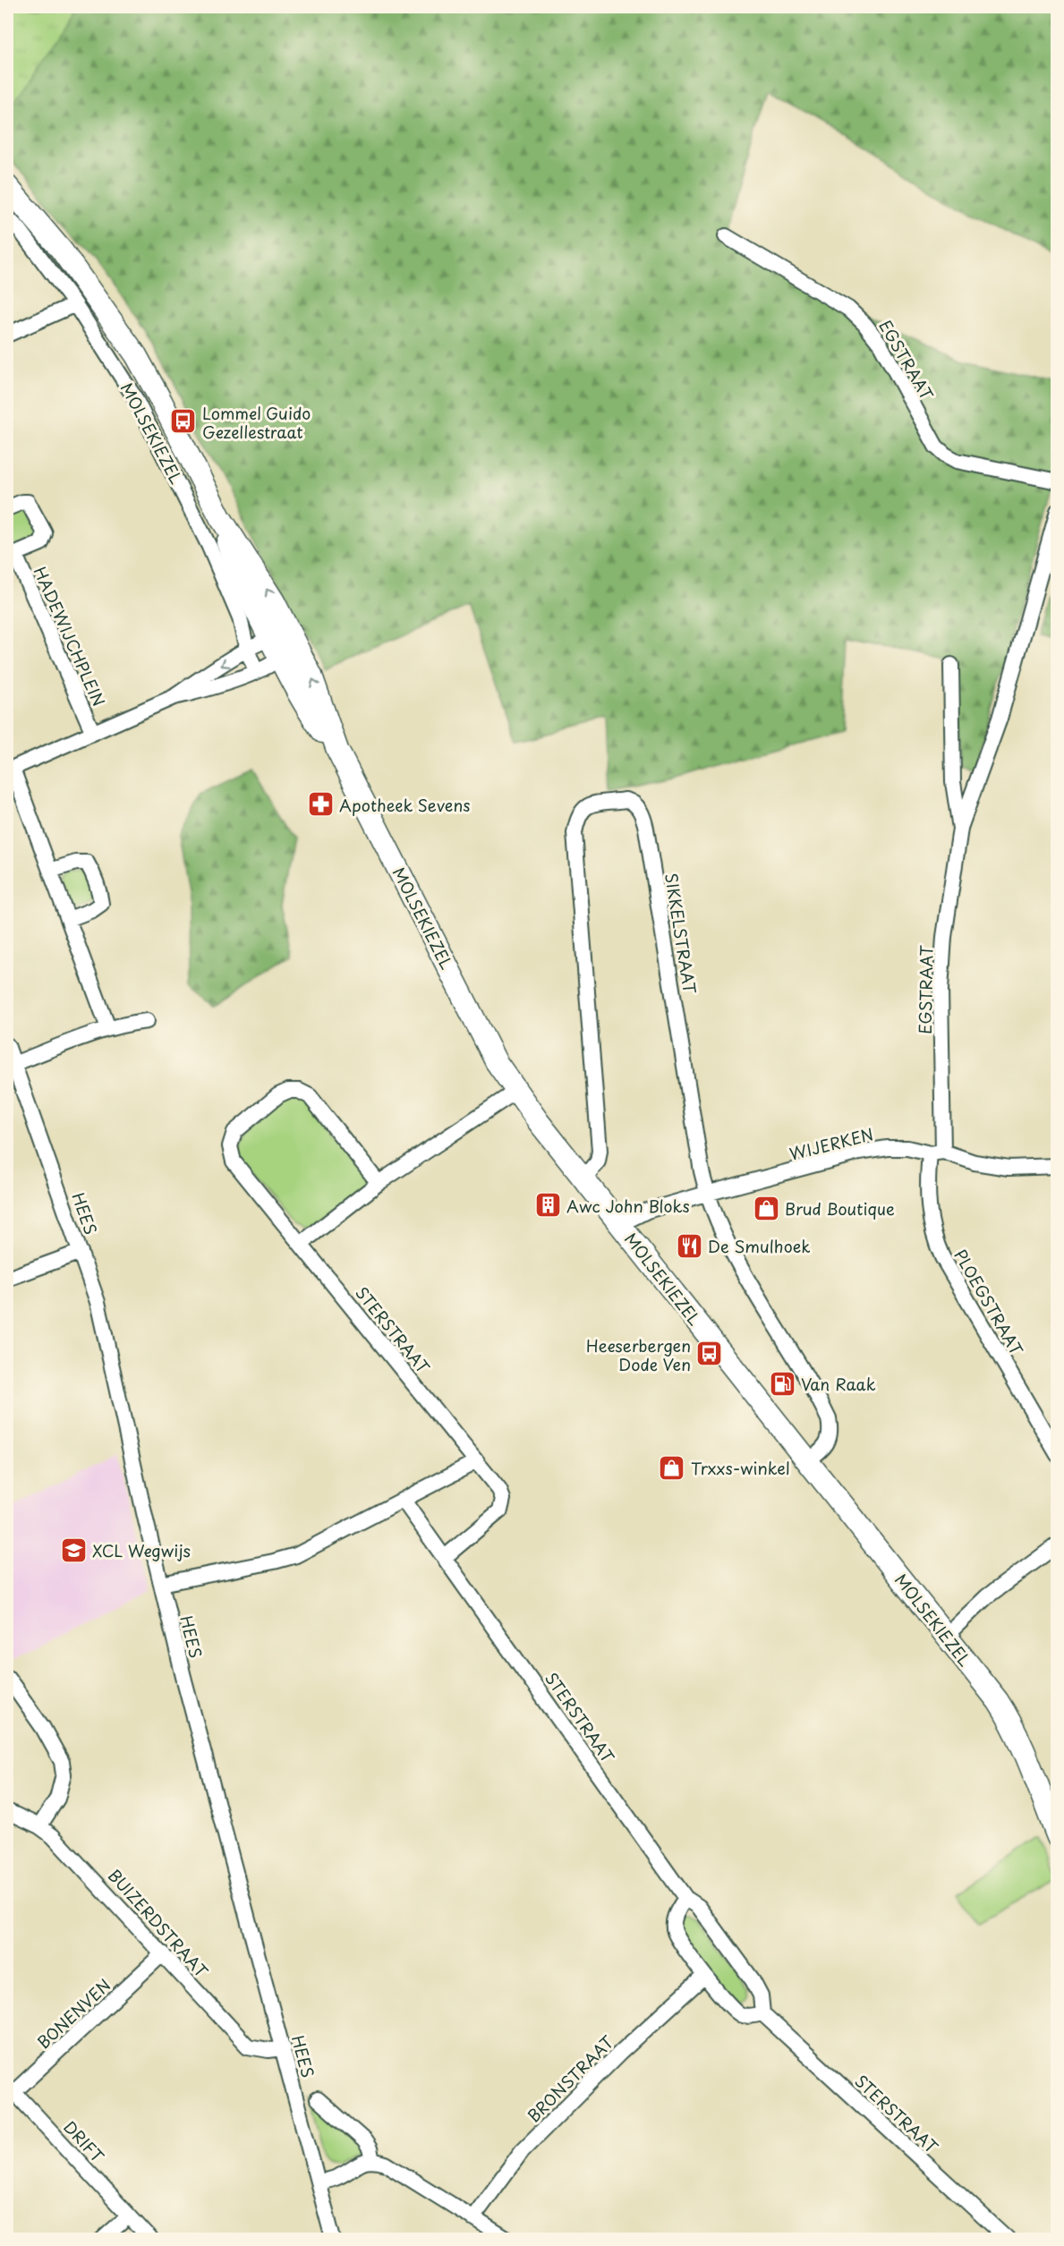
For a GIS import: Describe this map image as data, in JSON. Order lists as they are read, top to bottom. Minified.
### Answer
{"streets":{"main road":["MOLSEKIEZEL"],"street":["EGSTRAAT","HADEWIJCHPLEIN","SIKKELSTRAAT","WIJERKEN","HEES","PLOEGSTRAAT","STERSTRAAT","BUIZERDSTRAAT","BONENVEN","BRONSTRAAT","DRIFT"]},"crossings":[["EGSTRAAT","WIJERKEN"],["EGSTRAAT","PLOEGSTRAAT"],["MOLSEKIEZEL","SIKKELSTRAAT"],["MOLSEKIEZEL","WIJERKEN"],["SIKKELSTRAAT","WIJERKEN"],["WIJERKEN","PLOEGSTRAAT"],["HEES","BUIZERDSTRAAT"],["BUIZERDSTRAAT","BONENVEN"],["BONENVEN","DRIFT"]],"places":{"bus stop":["Lommel Guido Gezellestraat","Heeserbergen Dode Ven"],"pharmacy":["Apotheek Sevens"],"building":["Awc John Bloks"],"shop":["Brud Boutique","Trxxs-winkel"],"restaurant":["De Smulhoek"],"fuel station":["Van Raak"],"school or university":["XCL Wegwijs"]}}
